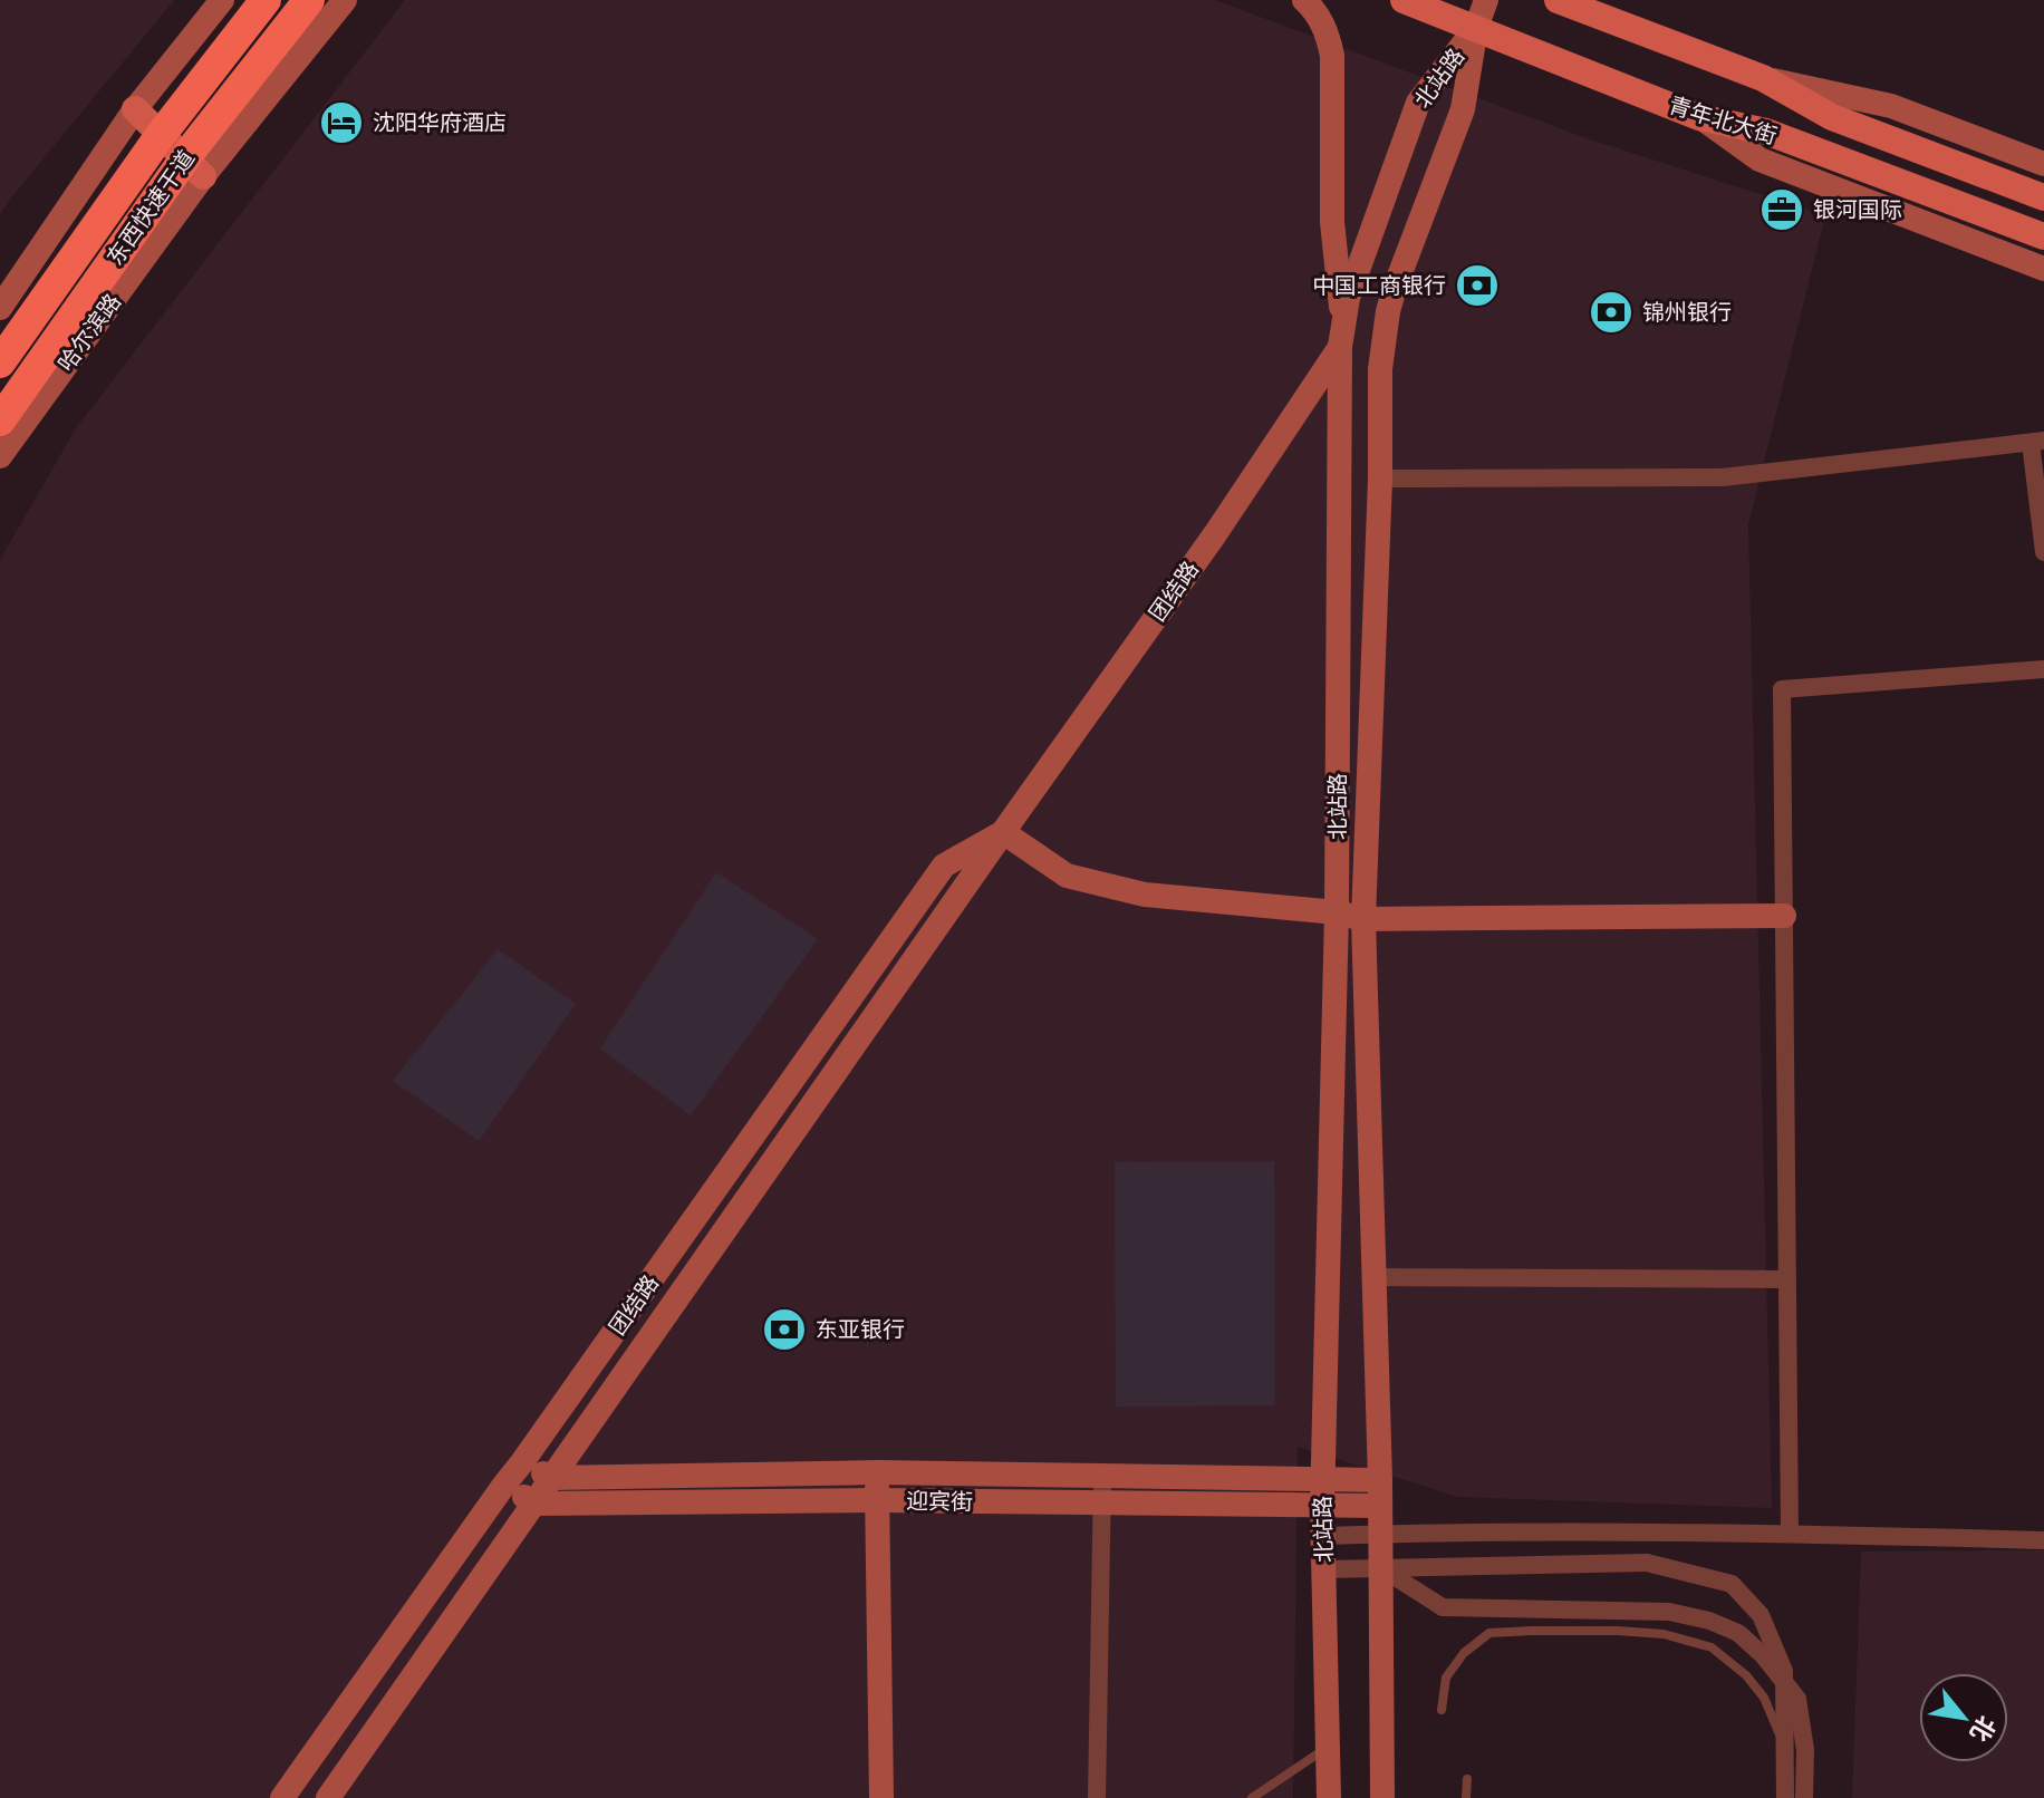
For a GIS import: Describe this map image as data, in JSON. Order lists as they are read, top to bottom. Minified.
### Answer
{"streets":{"highway":["东西快速干道"],"main road":["青年北大街"],"street":["北站路","哈尔滨路","团结路","迎宾街"]},"crossings":[["北站路","青年北大街"],["北站路","团结路"],["北站路","迎宾街"],["团结路","迎宾街"]],"places":{"hotel":["沈阳华府酒店"],"office":["银河国际"],"bank":["中国工商银行","锦州银行","东亚银行"]},"north":"bottom right"}
